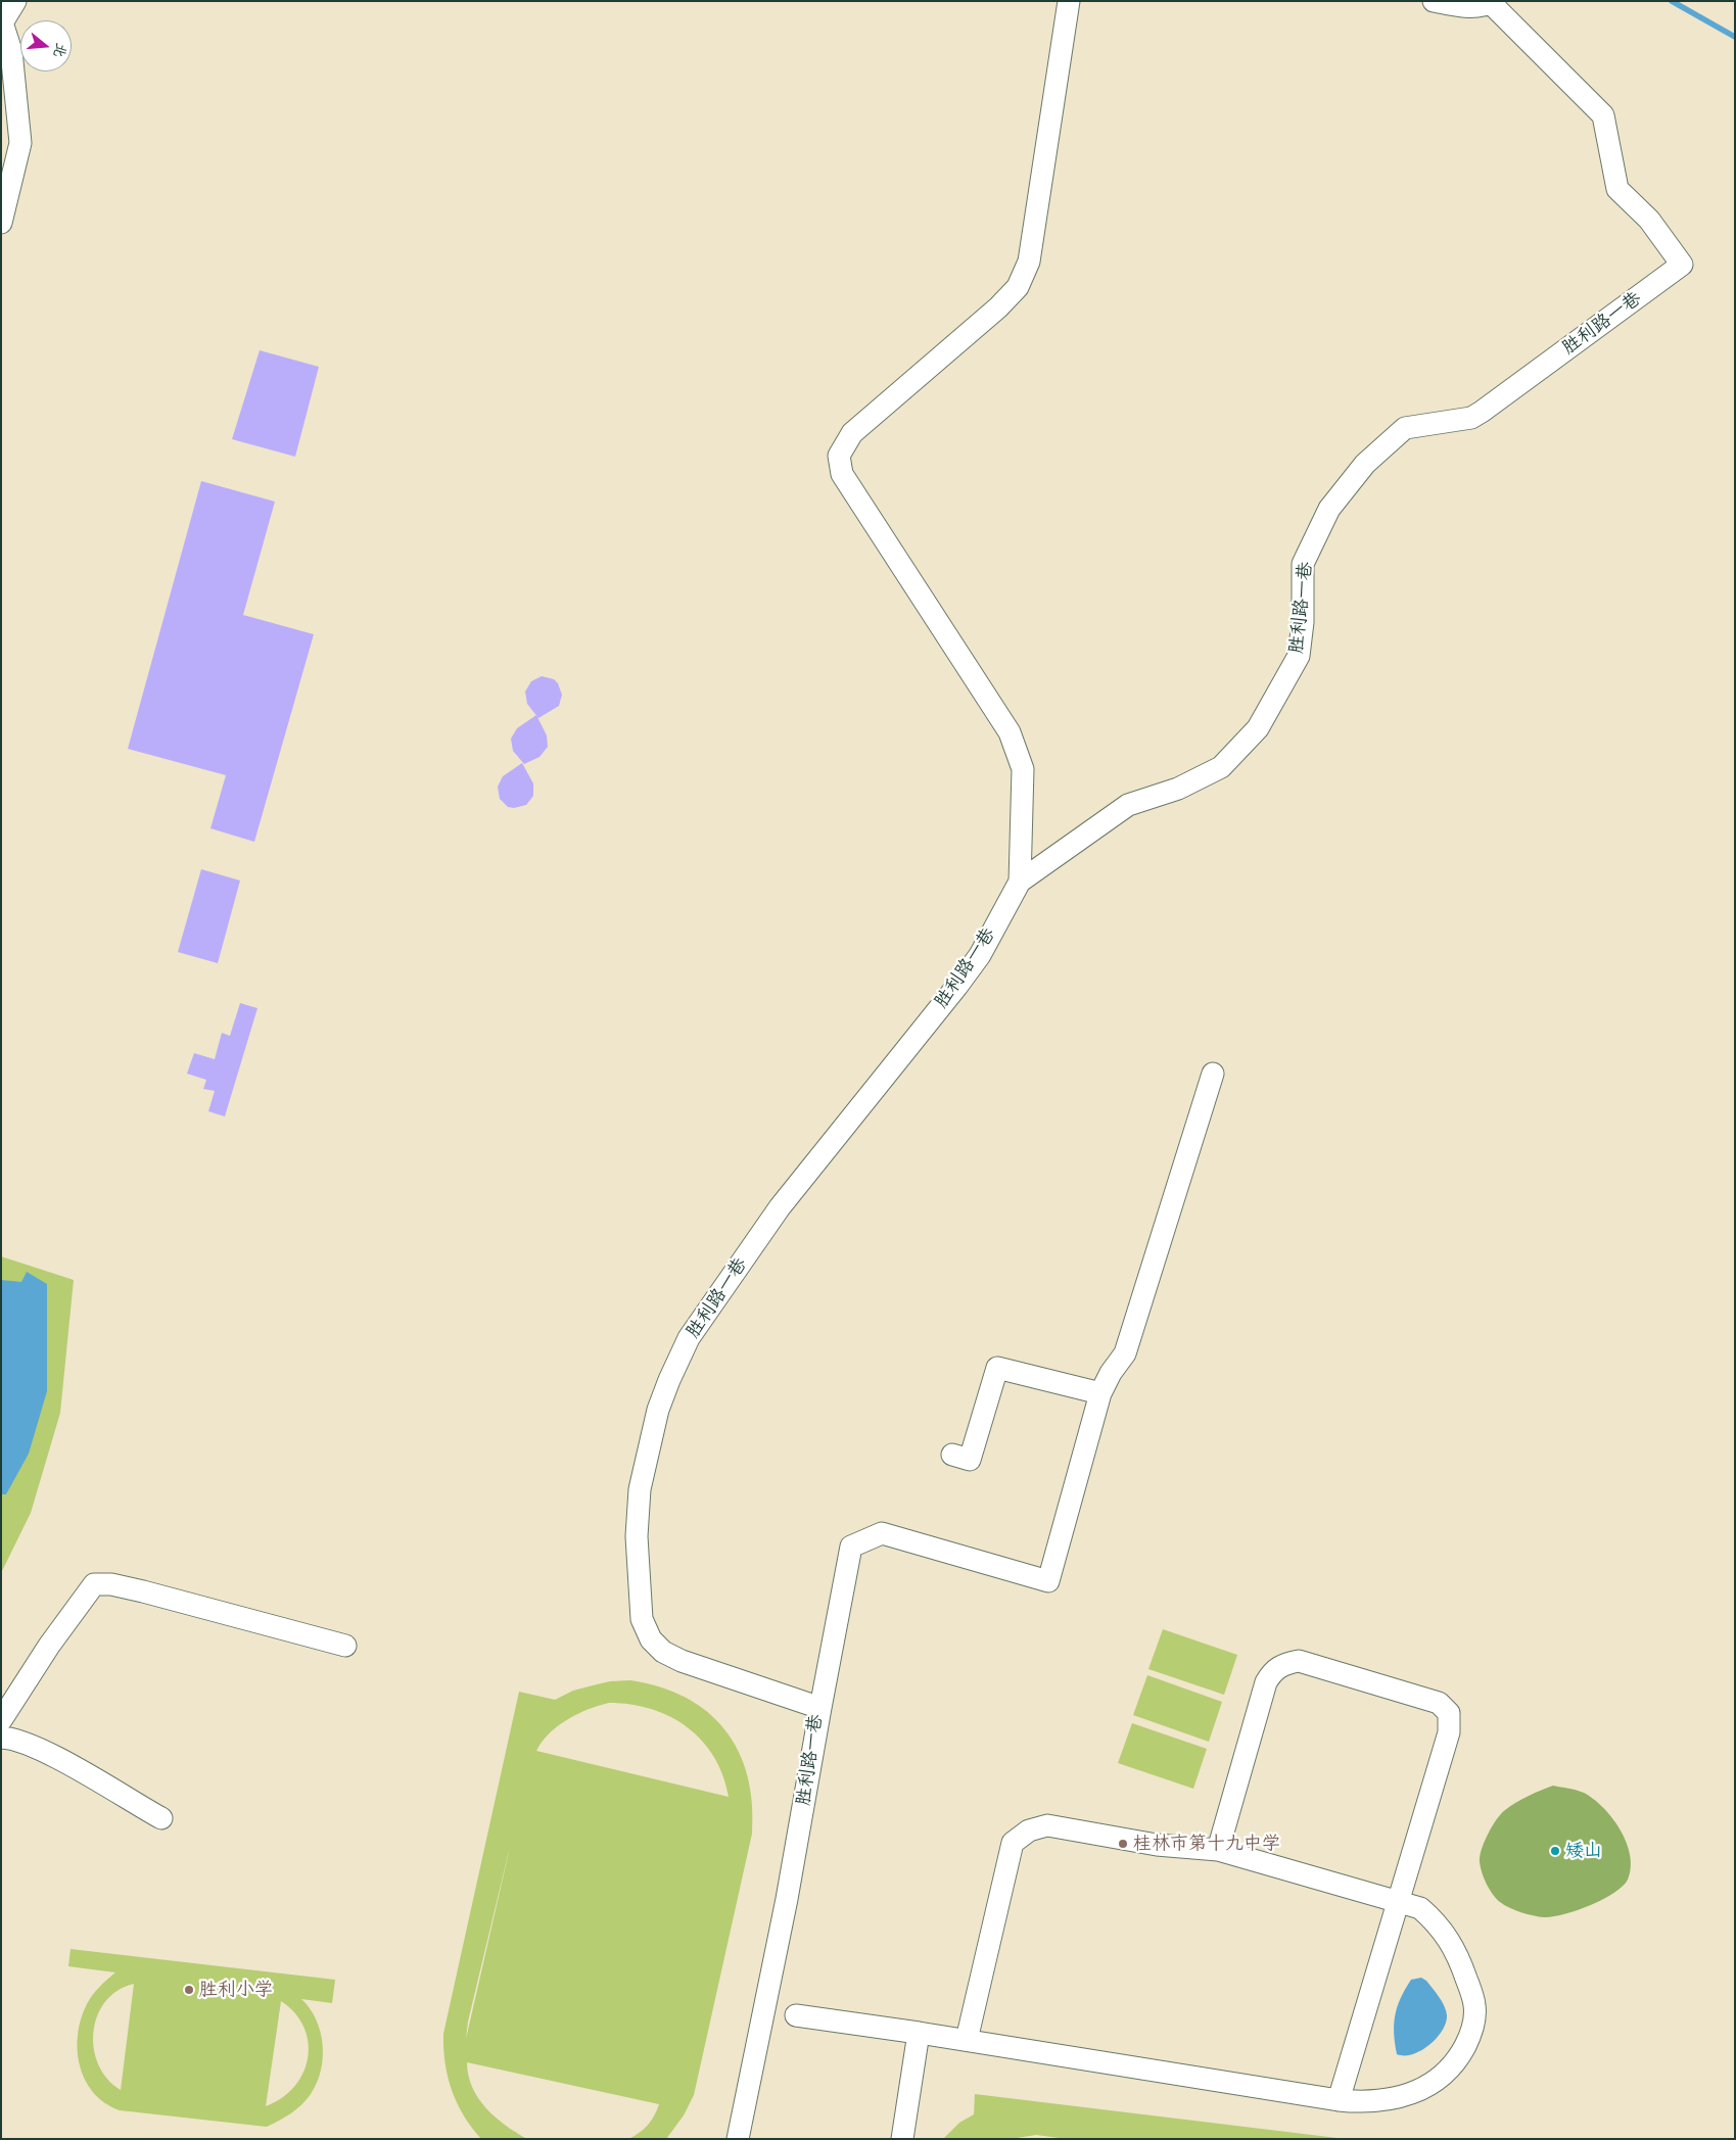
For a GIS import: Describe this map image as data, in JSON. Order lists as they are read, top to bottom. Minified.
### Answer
{"streets":{"street":["胜利路一巷"]},"places":["桂林市第十九中学","矮山","胜利小学"],"north":"right"}
